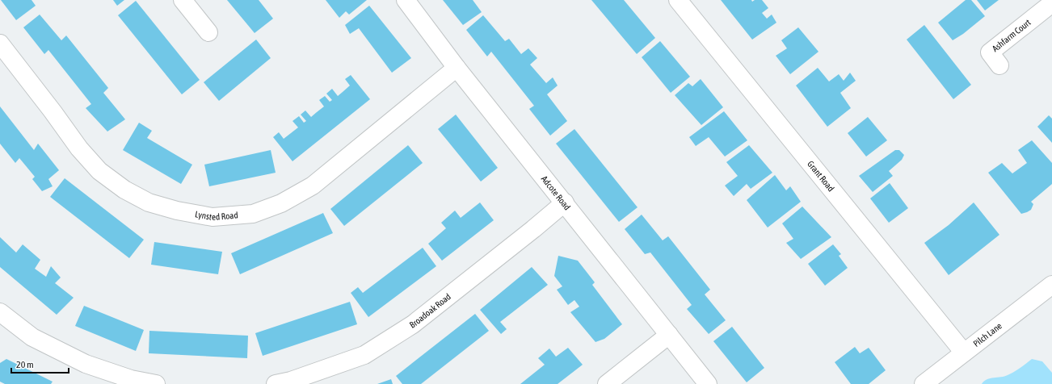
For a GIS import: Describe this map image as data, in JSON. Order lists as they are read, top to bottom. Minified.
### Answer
{"streets":{"street":["Ashfarm Court","Grant Road","Adcote Road","Lynsted Road","Broadoak Road","Pilch Lane"]},"crossings":[["Grant Road","Pilch Lane"],["Adcote Road","Lynsted Road"],["Adcote Road","Broadoak Road"]],"scale_bar":"20 m"}
